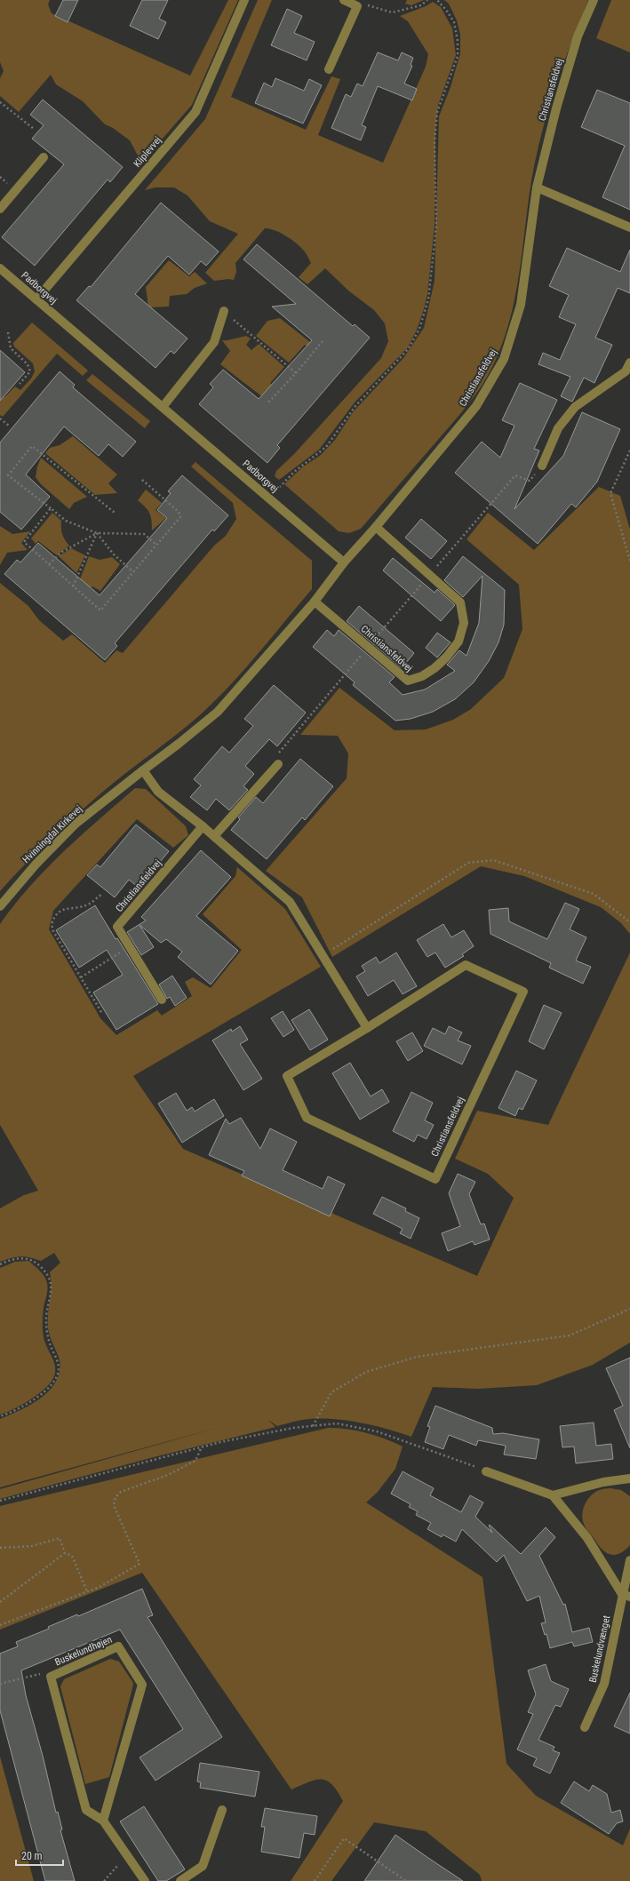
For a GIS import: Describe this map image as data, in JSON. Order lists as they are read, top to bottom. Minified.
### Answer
{"streets":{"street":["Christiansfeldvej","Kliplevvej","Padborgvej","Hvinningdal Kirkevej","Buskelundvænget","Buskelundhøjen"]},"crossings":[["Christiansfeldvej","Padborgvej"],["Christiansfeldvej","Hvinningdal Kirkevej"],["Kliplevvej","Padborgvej"]],"scale_bar":"20 m"}
